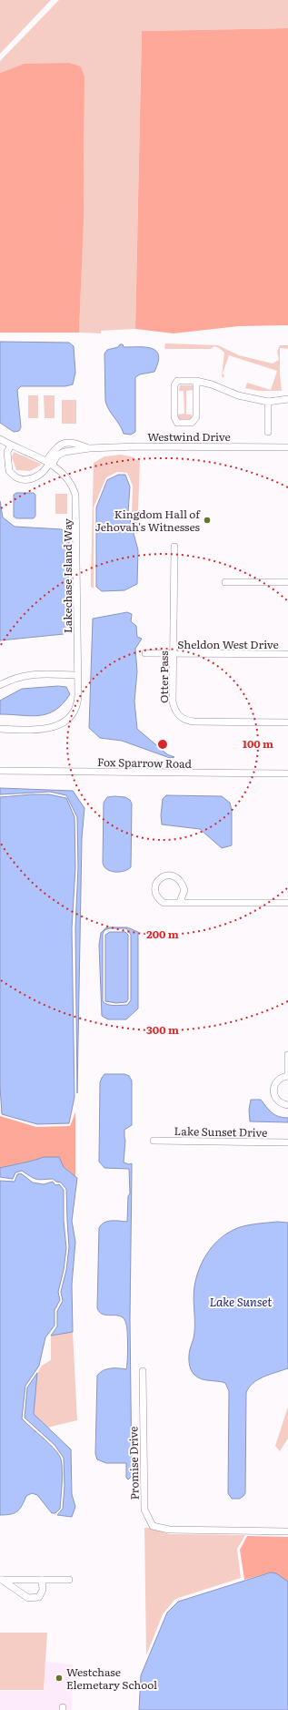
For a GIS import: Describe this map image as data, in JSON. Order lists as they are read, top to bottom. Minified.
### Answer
{"streets":{"street":["Westwind Drive","Lakechase Island Way","Sheldon West Drive","Otter Pass","Fox Sparrow Road","Lake Sunset Drive","Promise Drive"]},"crossings":[["Westwind Drive","Lakechase Island Way"],["Sheldon West Drive","Otter Pass"]],"water":["Lake Sunset"],"places":["Kingdom Hall of Jehovah's Witnesses","Westchase Elemetary School"],"rings":["100 m","200 m","300 m"]}
